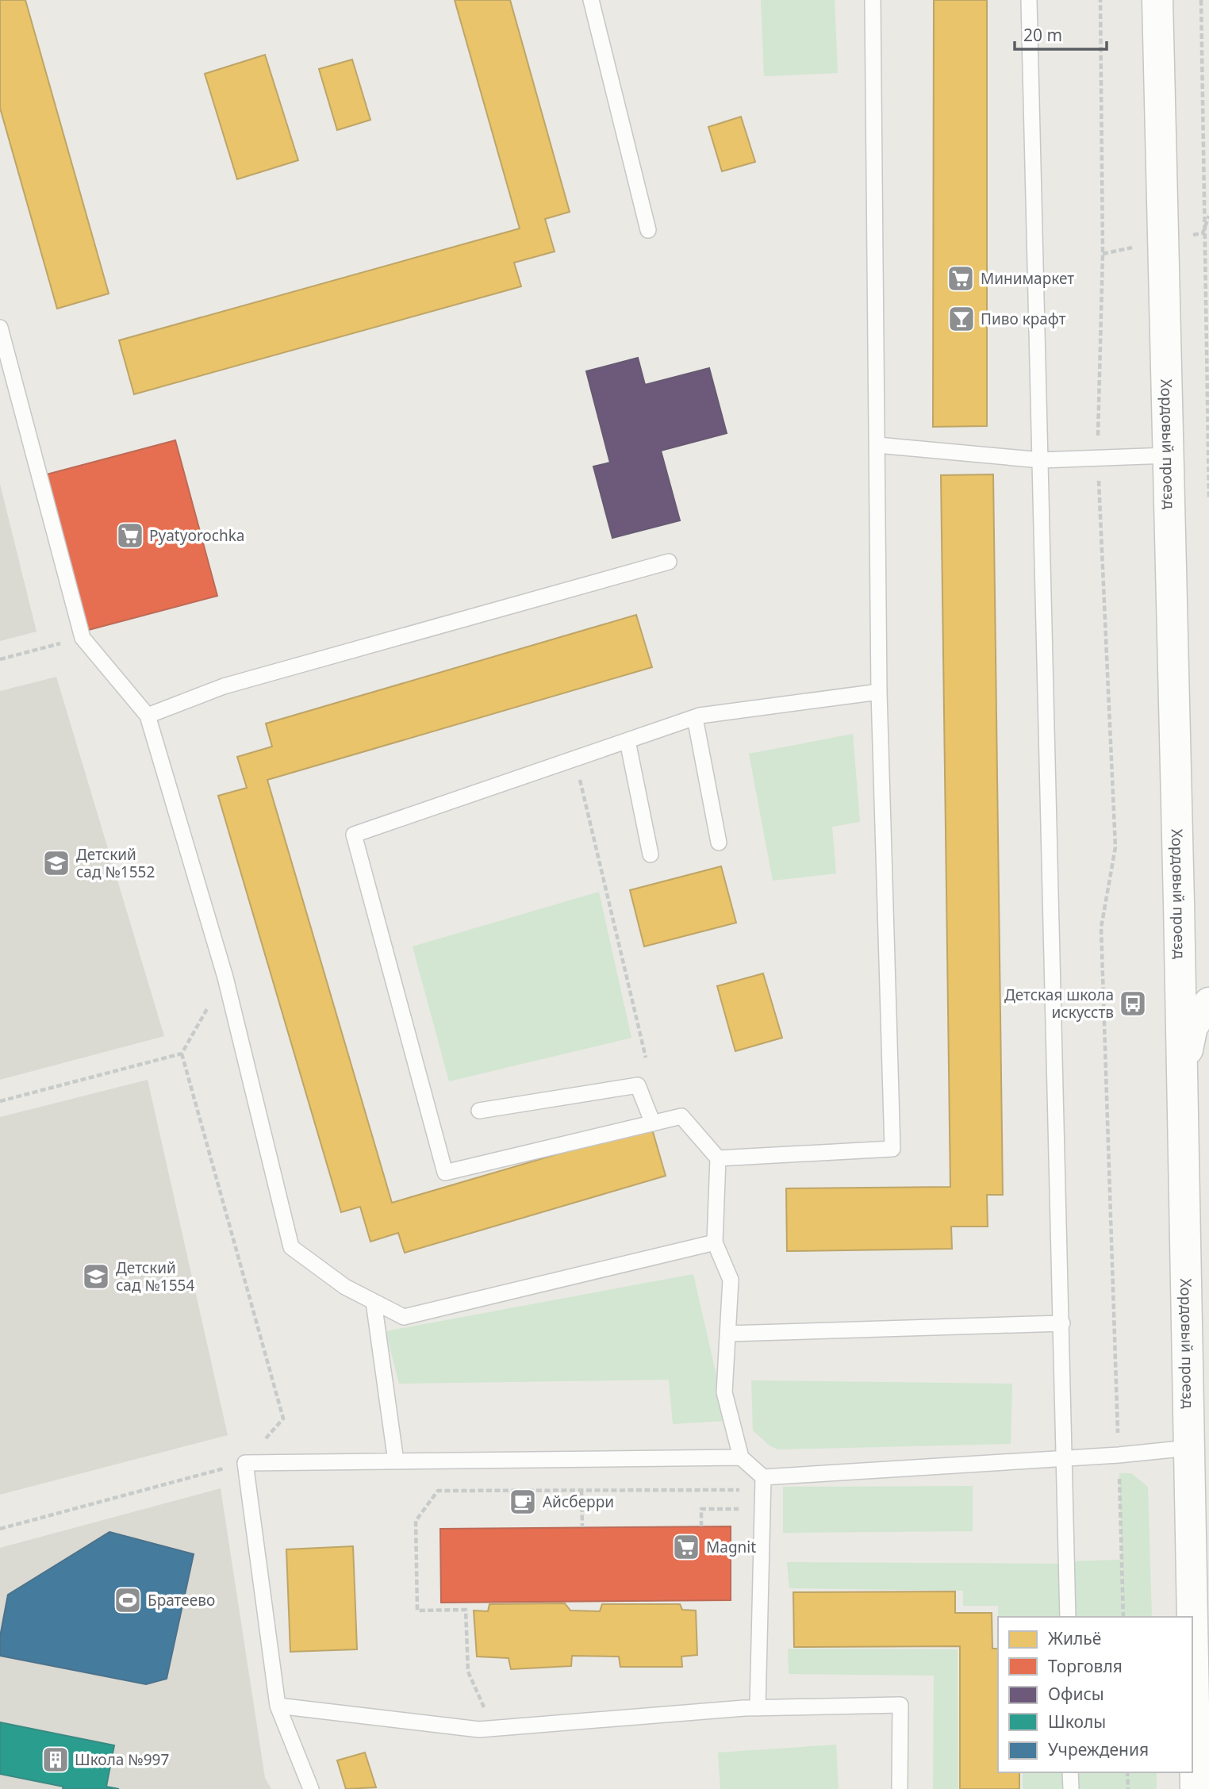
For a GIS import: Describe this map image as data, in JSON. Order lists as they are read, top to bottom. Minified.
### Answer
{"streets":{"main road":["Хордовый проезд"]},"places":{"supermarket":["Минимаркет","Pyatyorochka","Magnit"],"bar":["Пиво крафт"],"school or university":["Детский сад №1552","Детский сад №1554"],"bus stop":["Детская школа искусств"],"cafe":["Айсберри"],"sports":["Братеево"],"building":["Школа №997"]},"legend":["Жильё","Торговля","Офисы","Школы","Учреждения"],"scale_bar":"20 m"}
